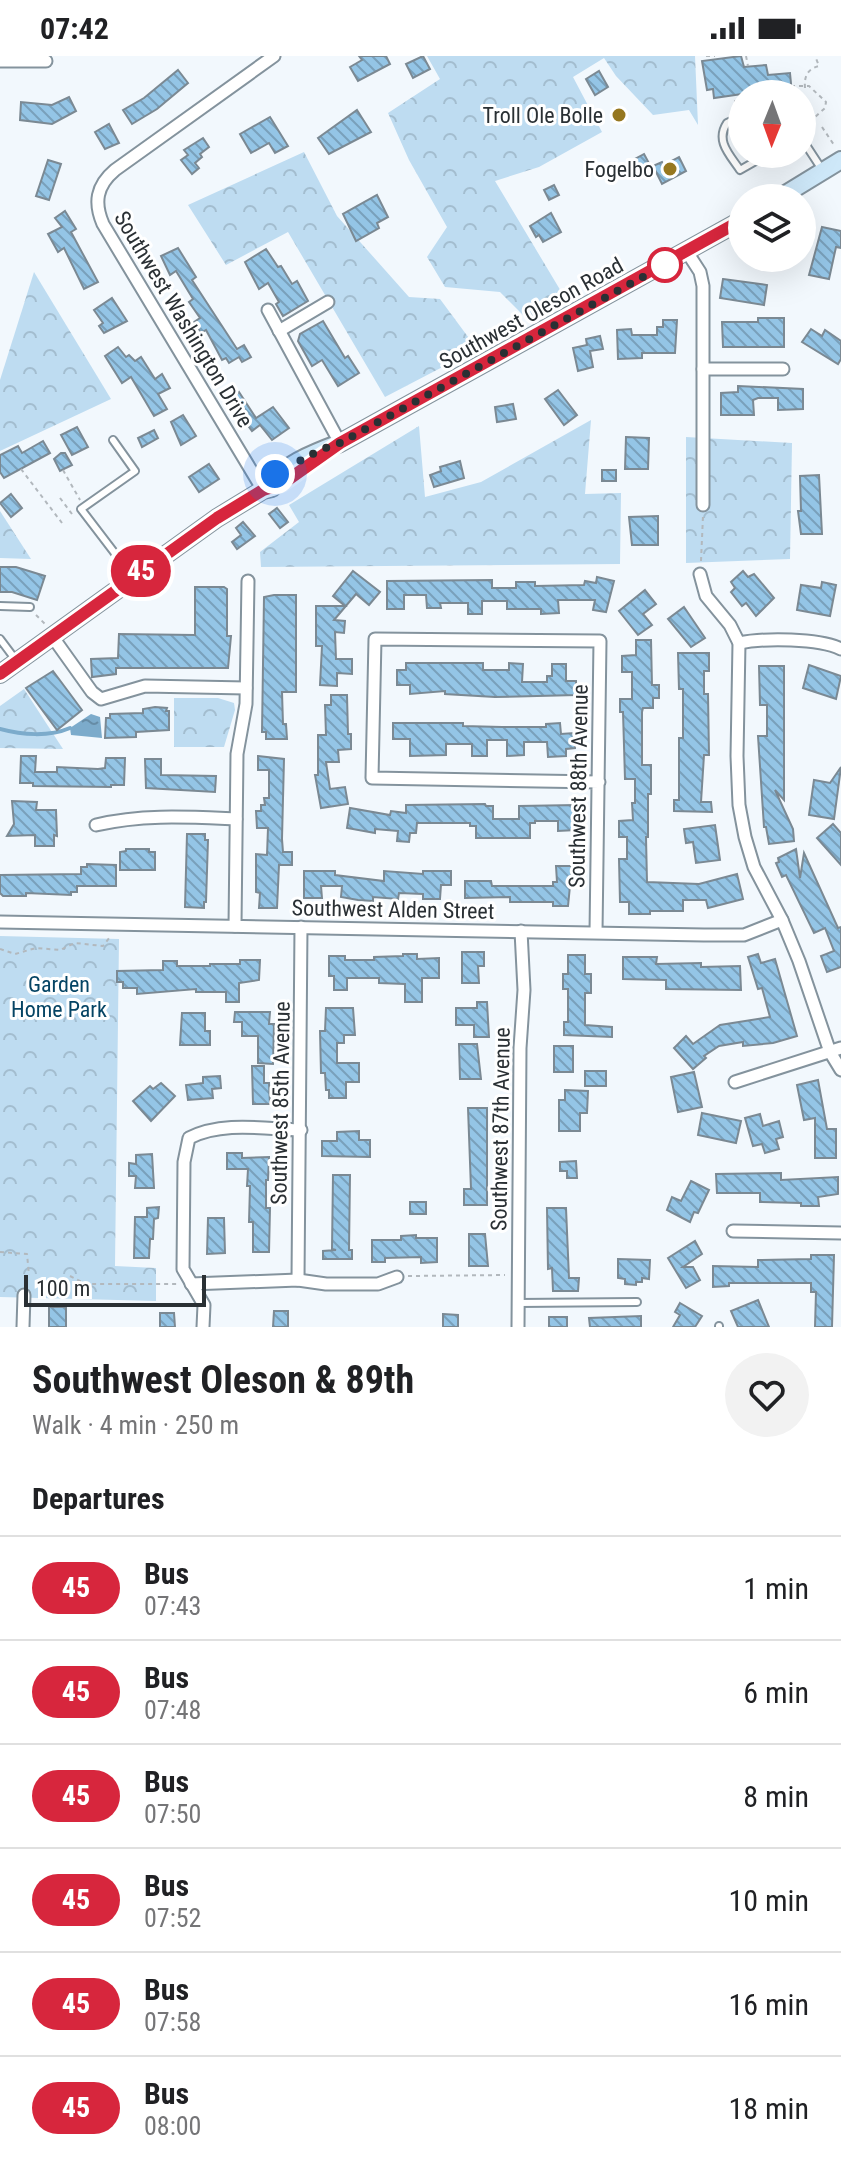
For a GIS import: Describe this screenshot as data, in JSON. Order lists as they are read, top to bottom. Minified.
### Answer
{"streets":{"main road":["Southwest Oleson Road"],"street":["Southwest Washington Drive","Southwest 88th Avenue","Southwest Alden Street","Southwest 85th Avenue","Southwest 87th Avenue"]},"crossings":[["Southwest Oleson Road","Southwest Washington Drive"],["Southwest 88th Avenue","Southwest Alden Street"],["Southwest Alden Street","Southwest 85th Avenue"],["Southwest Alden Street","Southwest 87th Avenue"]],"parks":["Garden Home Park"],"places":["Troll Ole Bolle","Fogelbo"],"lines":["bus line 45"],"scale_bar":"100 m","north":"bottom","page":{"status":"07:42","on_map":"45","scale":"100 m","heading":[["Southwest Oleson & 89th","Walk · 4 min · 250 m"],"Departures"],"list":[{"mark":"45","name":"Bus","note":"07:43","value":"1 min"},{"mark":"45","name":"Bus","note":"07:48","value":"6 min"},{"mark":"45","name":"Bus","note":"07:50","value":"8 min"},{"mark":"45","name":"Bus","note":"07:52","value":"10 min"},{"mark":"45","name":"Bus","note":"07:58","value":"16 min"},{"mark":"45","name":"Bus","note":"08:00","value":"18 min"}]}}
